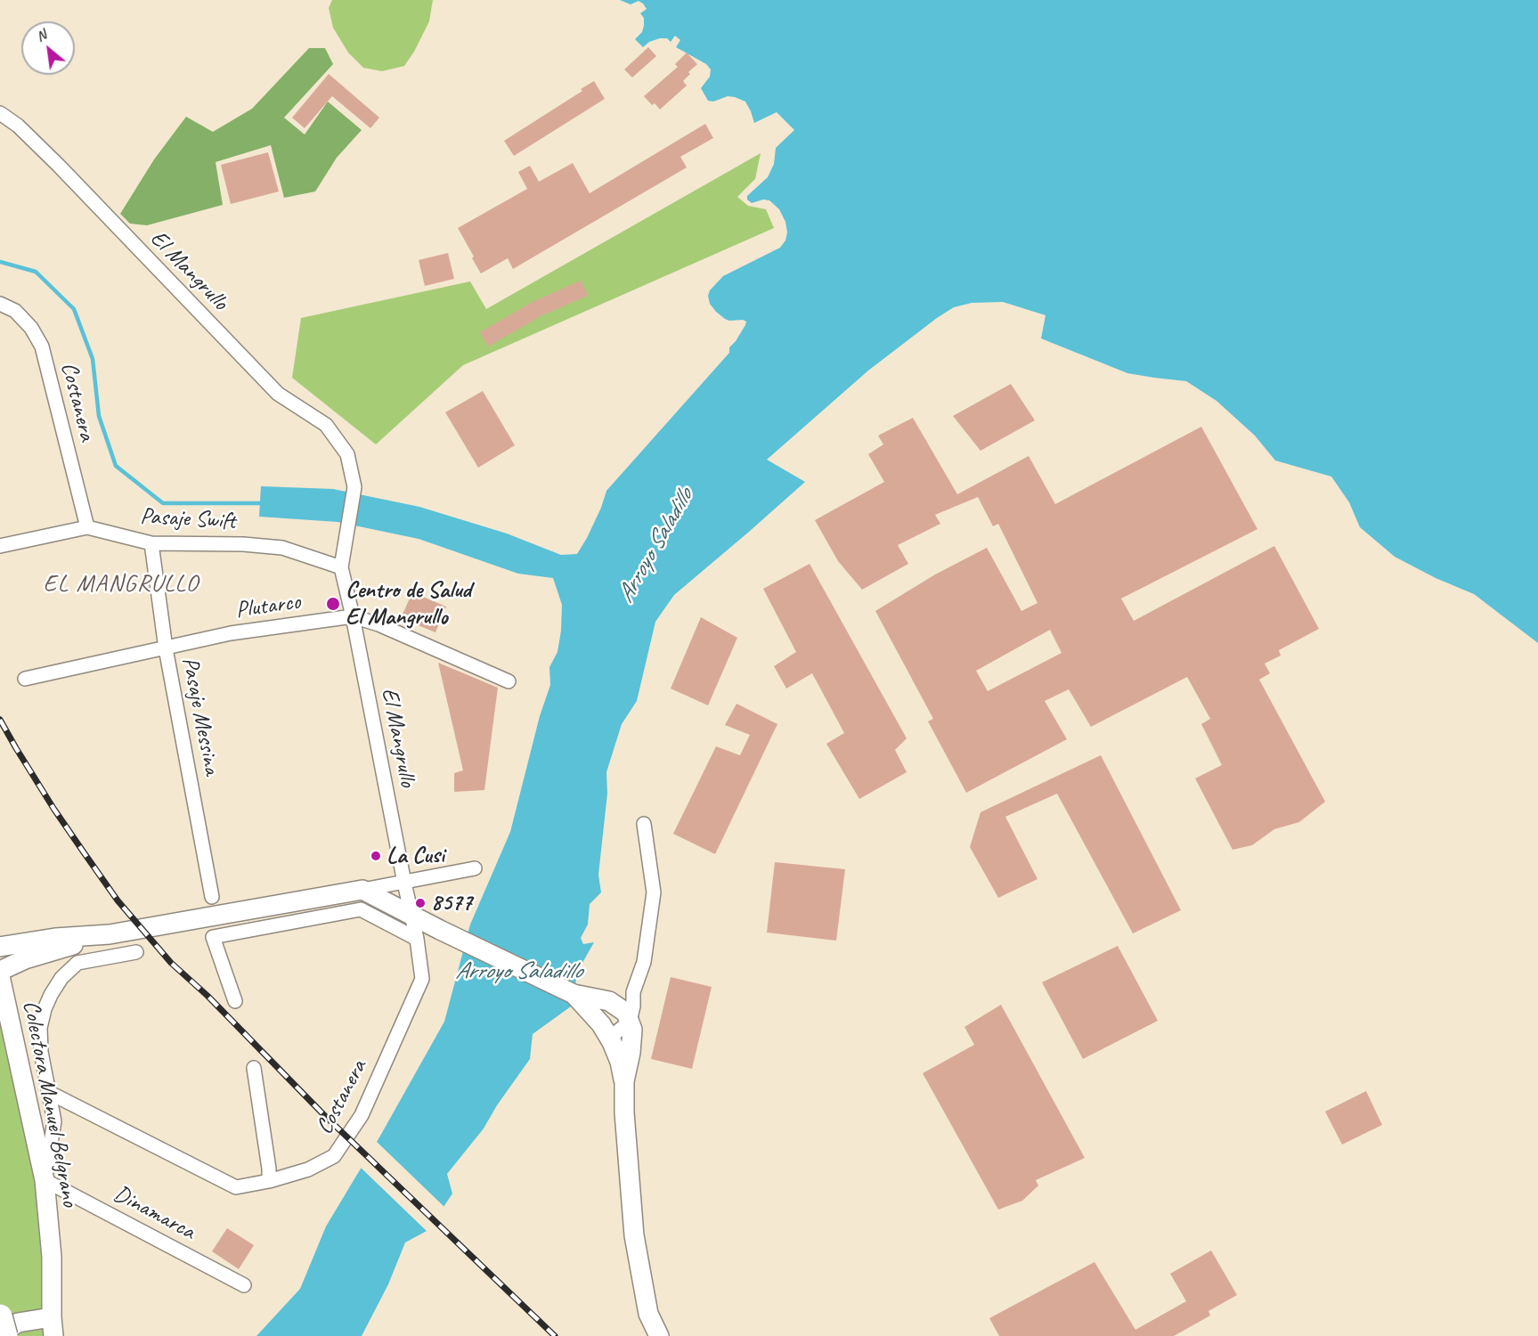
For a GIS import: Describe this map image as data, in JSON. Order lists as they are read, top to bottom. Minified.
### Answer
{"streets":{"street":["El Mangrullo","Costanera","Pasaje Swift","Plutarco","Pasaje Messina","Colectora Manuel Belgrano","Dinamarca"]},"crossings":[["El Mangrullo","Costanera"],["El Mangrullo","Pasaje Swift"],["El Mangrullo","Plutarco"],["Costanera","Pasaje Swift"],["Pasaje Swift","Pasaje Messina"],["Plutarco","Pasaje Messina"],["Colectora Manuel Belgrano","Dinamarca"]],"districts":["EL MANGRULLO"],"water":["Arroyo Saladillo"],"places":["Centro de Salud El Mangrullo","La Cusi","8577"],"north":"top left"}
